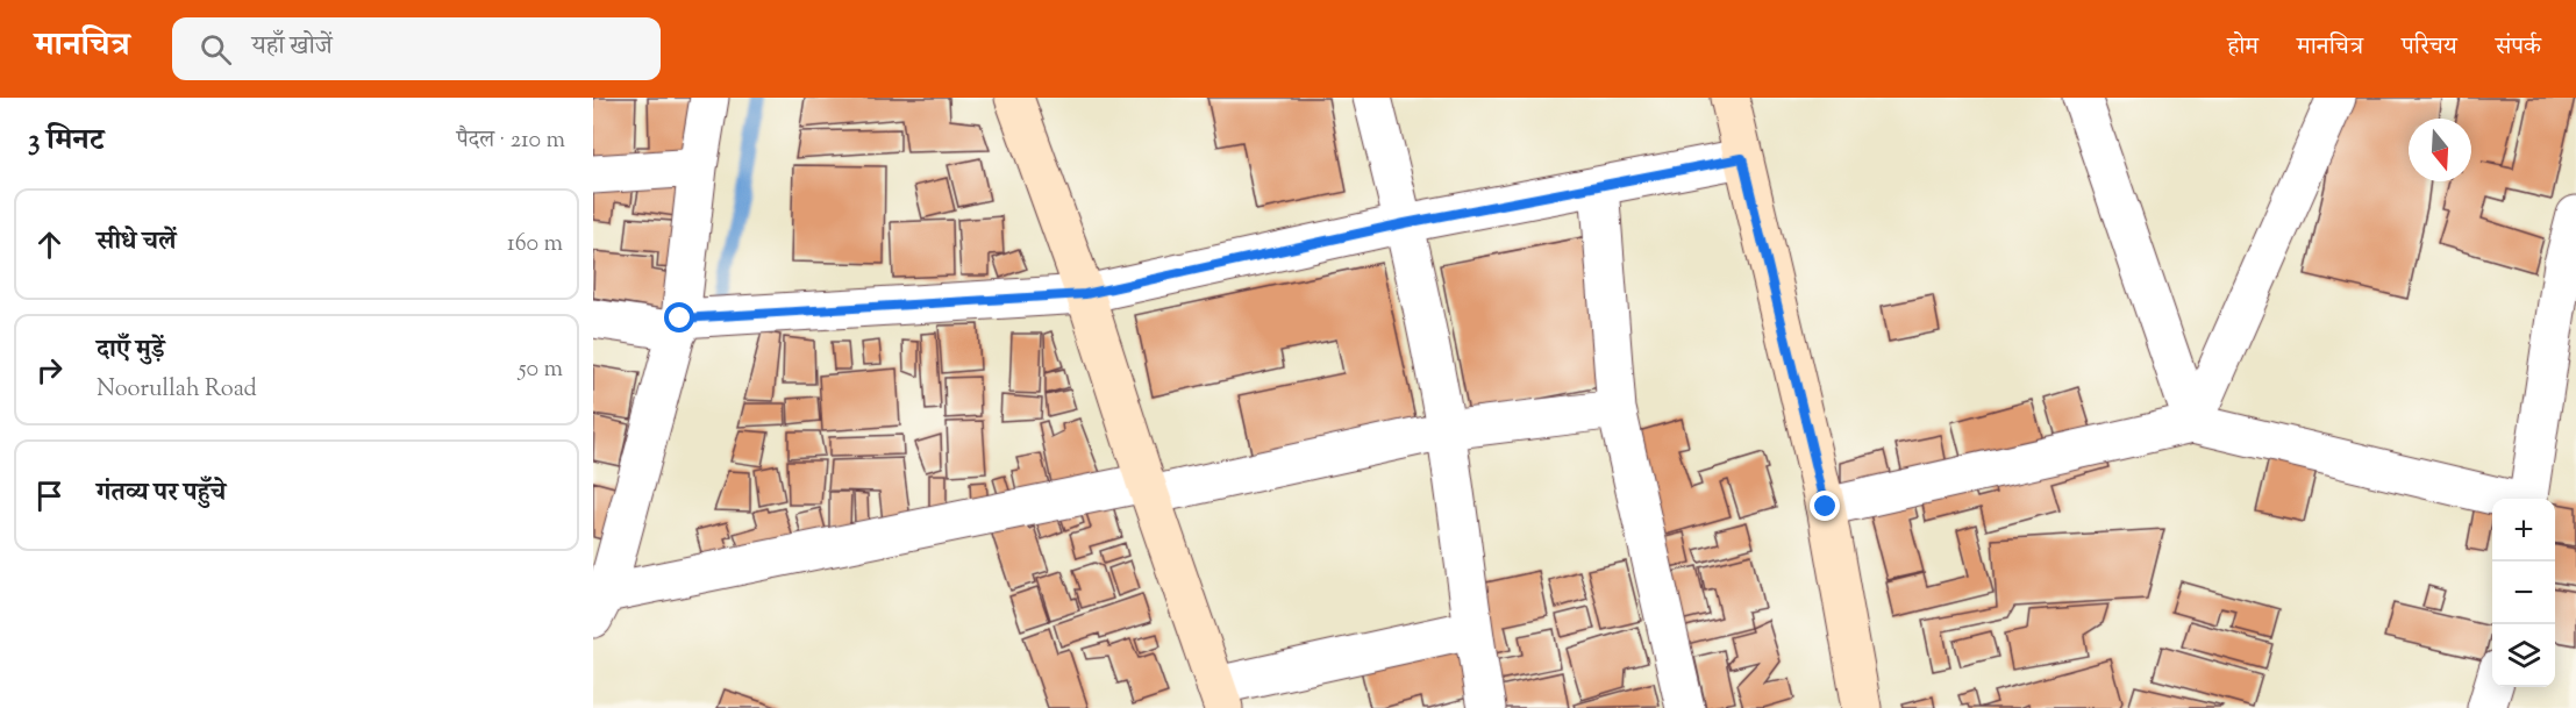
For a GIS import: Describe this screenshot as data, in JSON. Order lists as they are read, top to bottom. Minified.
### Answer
{"north":"bottom","page":{"header":"मानचित्र","search":"यहाँ खोजें","nav":["होम","मानचित्र","परिचय","संपर्क"],"heading":["3 मिनट","पैदल · 210 m"],"list":[["सीधे चलें","160 m"],["दाएँ मुड़ें","Noorullah Road","50 m"],"गंतव्य पर पहुँचे"],"map_buttons":["+","−"]}}
